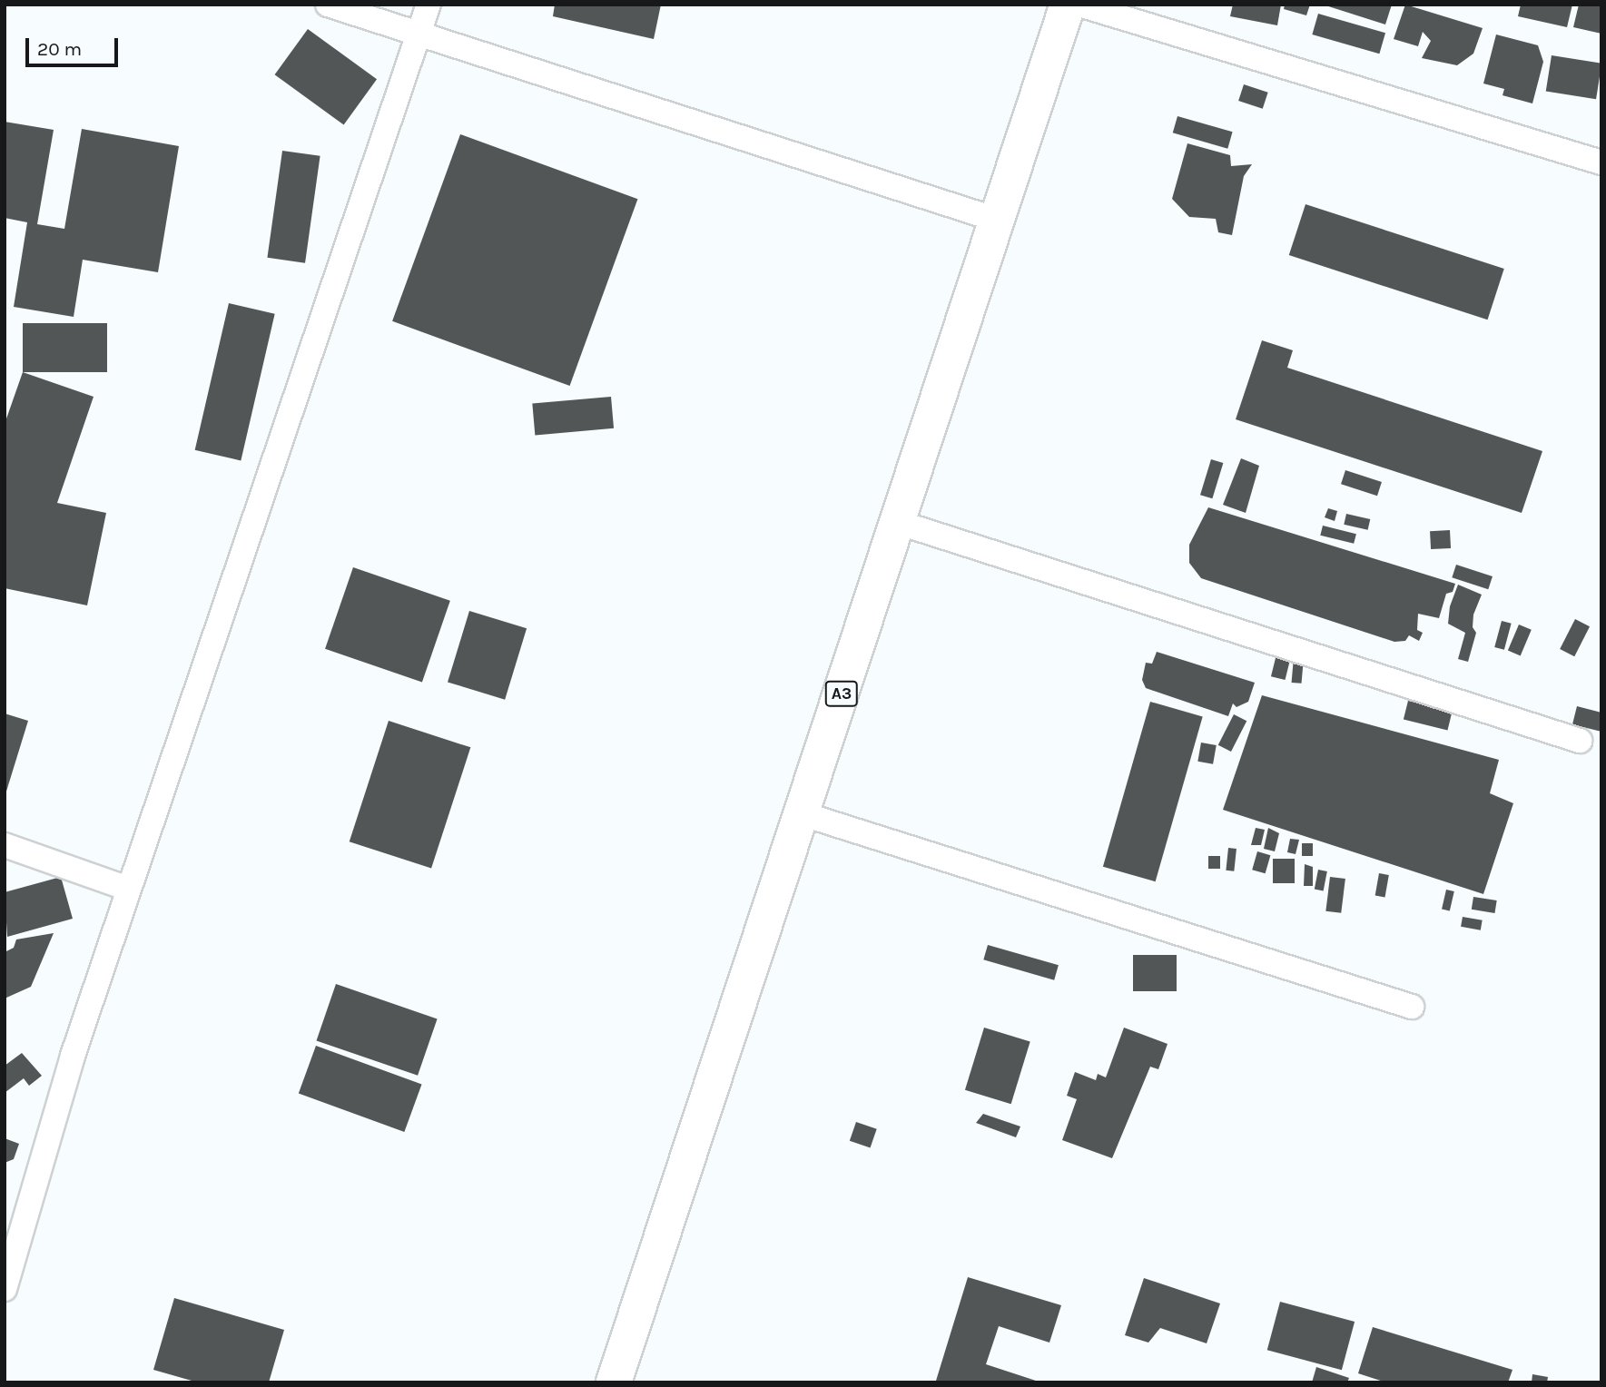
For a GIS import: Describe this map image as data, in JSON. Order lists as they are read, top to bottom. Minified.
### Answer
{"streets":{"highway":["A3"]},"scale_bar":"20 m"}
